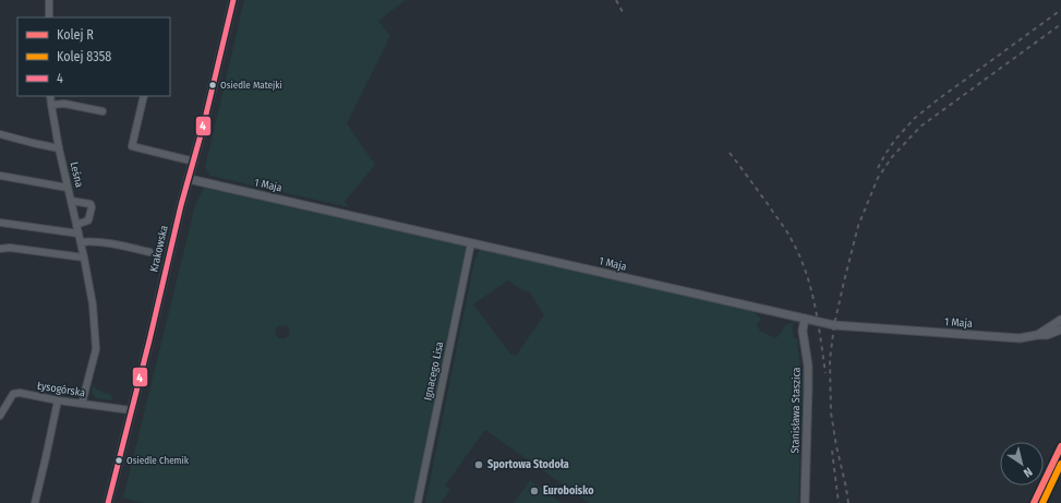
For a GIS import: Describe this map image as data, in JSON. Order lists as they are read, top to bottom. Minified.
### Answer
{"streets":{"street":["Leśna","1 Maja","Krakowska","Ignacego Lisa","Łysogórska","Stanisława Staszica"]},"crossings":[["Leśna","Łysogórska"],["1 Maja","Krakowska"],["1 Maja","Ignacego Lisa"],["1 Maja","Stanisława Staszica"],["Krakowska","Łysogórska"]],"places":["Osiedle Matejki","Osiedle Chemik","Sportowa Stodoła","Euroboisko"],"lines":["transit line 4","rail line R","rail line 8358"],"legend":["Kolej R","Kolej 8358","4"],"north":"bottom right"}
